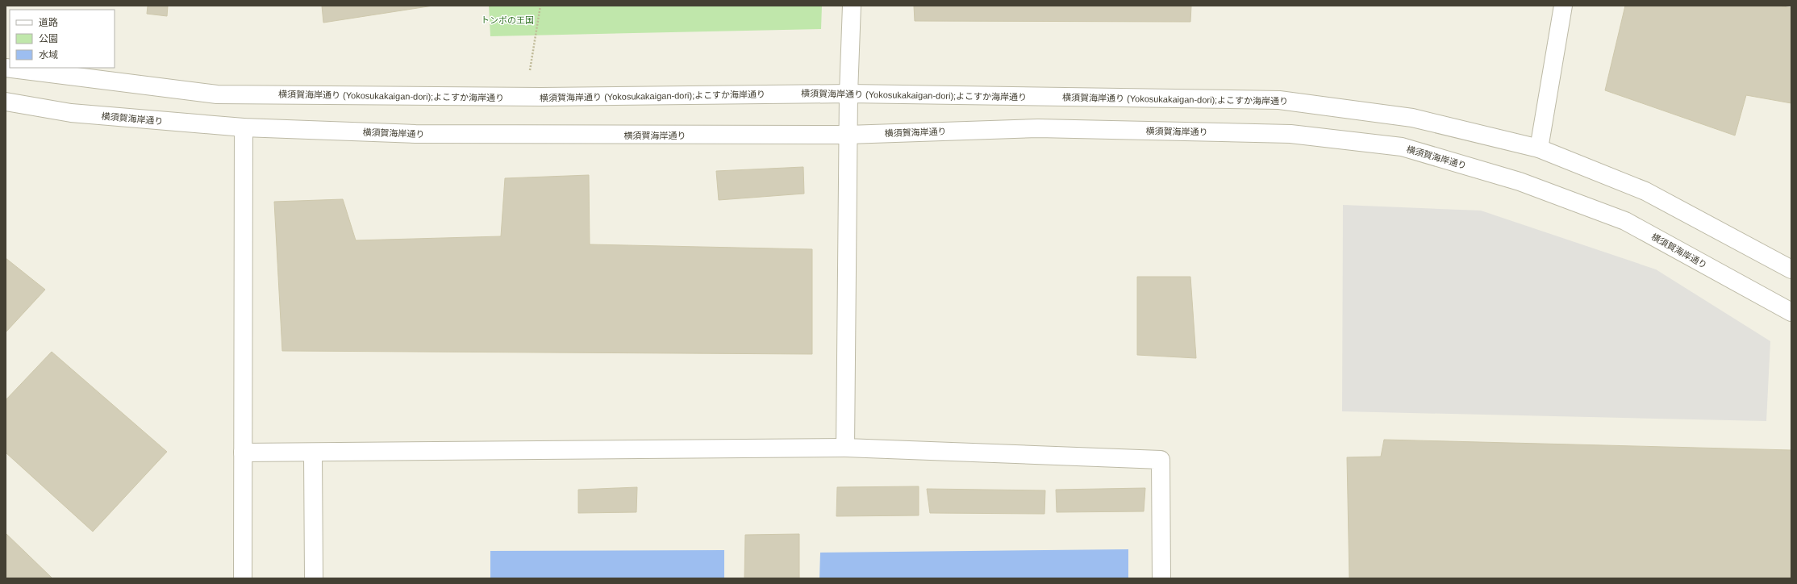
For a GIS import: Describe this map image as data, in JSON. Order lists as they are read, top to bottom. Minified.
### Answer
{"streets":{"street":["横須賀海岸通り (Yokosukakaigan-dori);よこすか海岸通り","横須賀海岸通り"]},"parks":["トンボの王国"],"legend":["道路","公園","水域"]}
